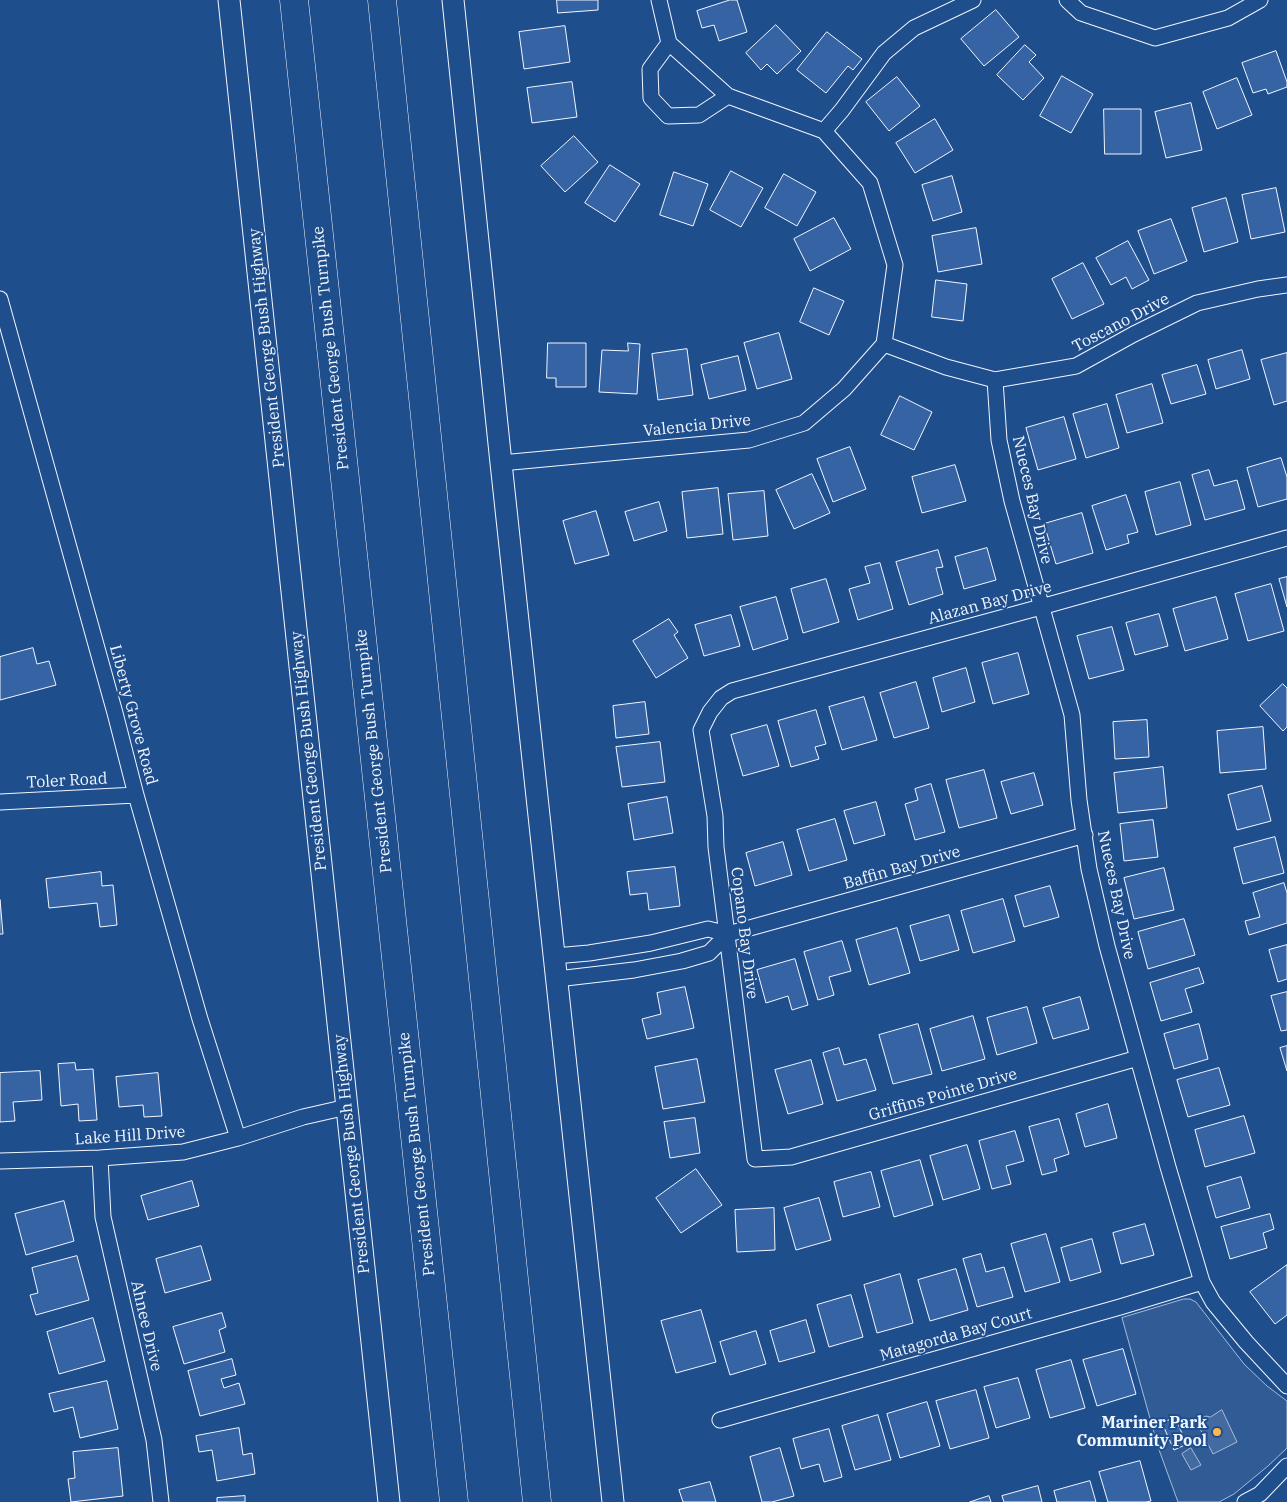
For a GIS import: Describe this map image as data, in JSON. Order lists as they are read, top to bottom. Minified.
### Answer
{"streets":{"highway":["President George Bush Turnpike"],"main road":["President George Bush Highway"],"street":["Toscano Drive","Valencia Drive","Nueces Bay Drive","Alazan Bay Drive","Liberty Grove Road","Toler Road","Baffin Bay Drive","Copano Bay Drive","Griffins Pointe Drive","Lake Hill Drive","Ahnee Drive","Matagorda Bay Court"]},"crossings":[["Toscano Drive","Valencia Drive"],["Toscano Drive","Nueces Bay Drive"],["President George Bush Highway","Lake Hill Drive"],["Nueces Bay Drive","Alazan Bay Drive"],["Nueces Bay Drive","Baffin Bay Drive"],["Nueces Bay Drive","Griffins Pointe Drive"],["Nueces Bay Drive","Matagorda Bay Court"],["Alazan Bay Drive","Copano Bay Drive"],["Liberty Grove Road","Toler Road"],["Liberty Grove Road","Lake Hill Drive"],["Baffin Bay Drive","Copano Bay Drive"],["Copano Bay Drive","Griffins Pointe Drive"],["Lake Hill Drive","Ahnee Drive"]],"places":["Mariner Park Community Pool"]}
